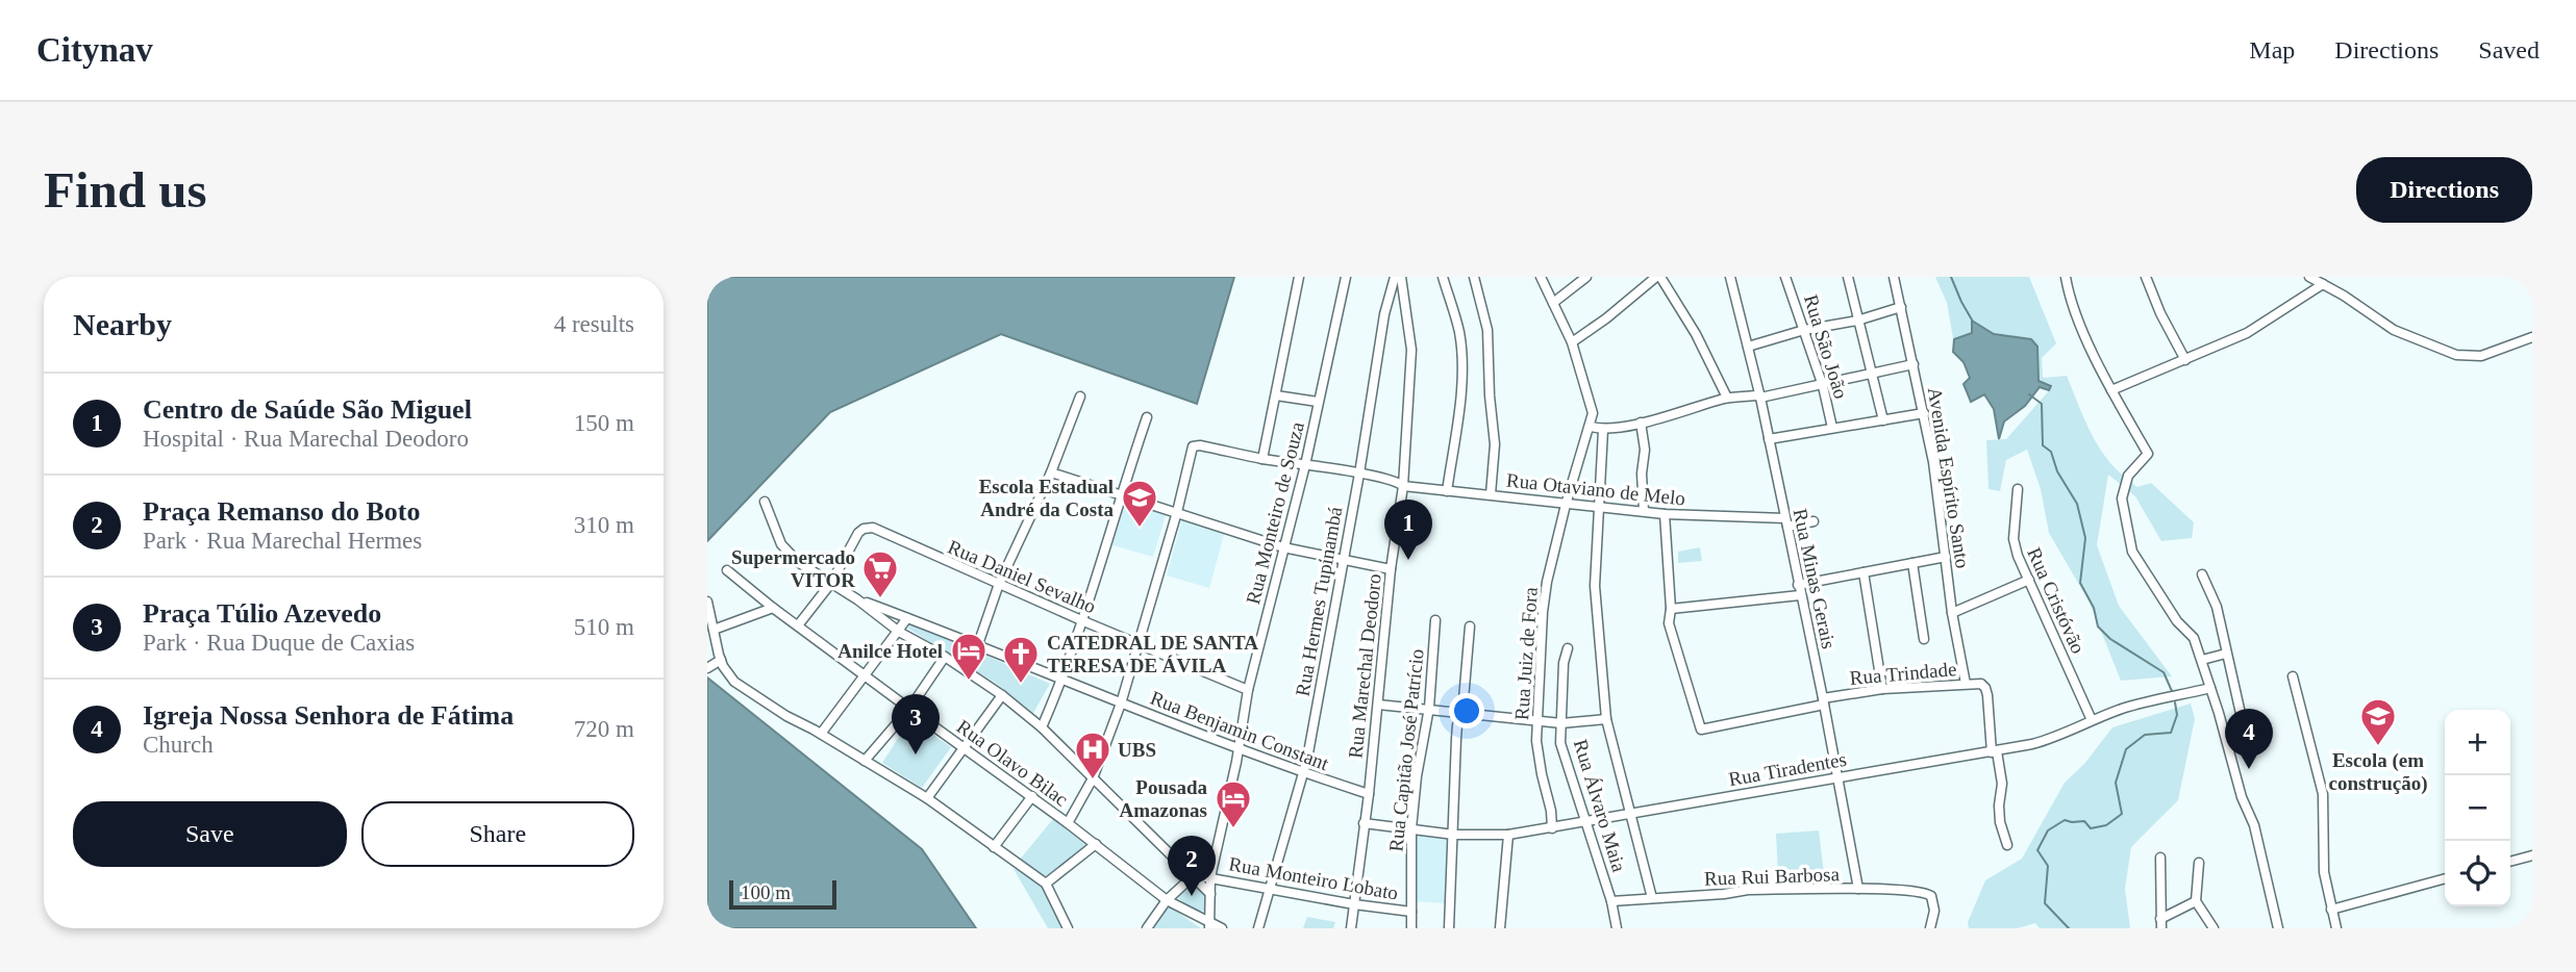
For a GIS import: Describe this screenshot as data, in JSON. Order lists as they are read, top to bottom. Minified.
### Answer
{"streets":{"street":["Rua São João","Avenida Espírito Santo","Rua Otaviano de Melo","Rua Monteiro de Souza","Rua Daniel Sevalho","Rua Minas Gerais","Rua Cristóvão","Rua Hermes Tupinambá","Rua Juiz de Fora","Rua Marechal Deodoro","Rua Trindade","Rua Benjamin Constant","Rua Capitão José Patrício","Rua Olavo Bilac","Rua Tiradentes","Rua Álvaro Maia","Rua Rui Barbosa","Rua Monteiro Lobato"]},"crossings":[["Avenida Espírito Santo","Rua Trindade"],["Rua Otaviano de Melo","Rua Monteiro de Souza"],["Rua Otaviano de Melo","Rua Minas Gerais"],["Rua Otaviano de Melo","Rua Hermes Tupinambá"],["Rua Otaviano de Melo","Rua Juiz de Fora"],["Rua Otaviano de Melo","Rua Marechal Deodoro"],["Rua Monteiro de Souza","Rua Daniel Sevalho"],["Rua Monteiro de Souza","Rua Benjamin Constant"],["Rua Monteiro de Souza","Rua Olavo Bilac"],["Rua Monteiro de Souza","Rua Monteiro Lobato"],["Rua Minas Gerais","Rua Trindade"],["Rua Minas Gerais","Rua Tiradentes"],["Rua Minas Gerais","Rua Rui Barbosa"],["Rua Cristóvão","Rua Tiradentes"],["Rua Hermes Tupinambá","Rua Benjamin Constant"],["Rua Hermes Tupinambá","Rua Monteiro Lobato"],["Rua Juiz de Fora","Rua Tiradentes"],["Rua Marechal Deodoro","Rua Benjamin Constant"],["Rua Marechal Deodoro","Rua Tiradentes"],["Rua Marechal Deodoro","Rua Monteiro Lobato"],["Rua Trindade","Rua Tiradentes"],["Rua Capitão José Patrício","Rua Tiradentes"],["Rua Capitão José Patrício","Rua Monteiro Lobato"],["Rua Tiradentes","Rua Álvaro Maia"],["Rua Álvaro Maia","Rua Rui Barbosa"]],"places":{"school or university":["Escola Estadual André da Costa","Escola (em construção)"],"supermarket":["Supermercado VITOR"],"hotel":["Anilce Hotel","Pousada Amazonas"],"church":["CATEDRAL DE SANTA TERESA DE ÁVILA"],"hospital":["UBS"]},"scale_bar":"100 m","page":{"header":"Citynav","nav":["Map","Directions","Saved"],"buttons":["Directions",["Save","Share"]],"title":"Find us","heading":["Nearby","4 results"],"list":[{"mark":"1","name":"Centro de Saúde São Miguel","note":"Hospital · Rua Marechal Deodoro","value":"150 m"},{"mark":"2","name":"Praça Remanso do Boto","note":"Park · Rua Marechal Hermes","value":"310 m"},{"mark":"3","name":"Praça Túlio Azevedo","note":"Park · Rua Duque de Caxias","value":"510 m"},{"mark":"4","name":"Igreja Nossa Senhora de Fátima","note":"Church","value":"720 m"}],"pins":["1","3","4","2"],"map_buttons":["+","−"],"scale":"100 m"}}
